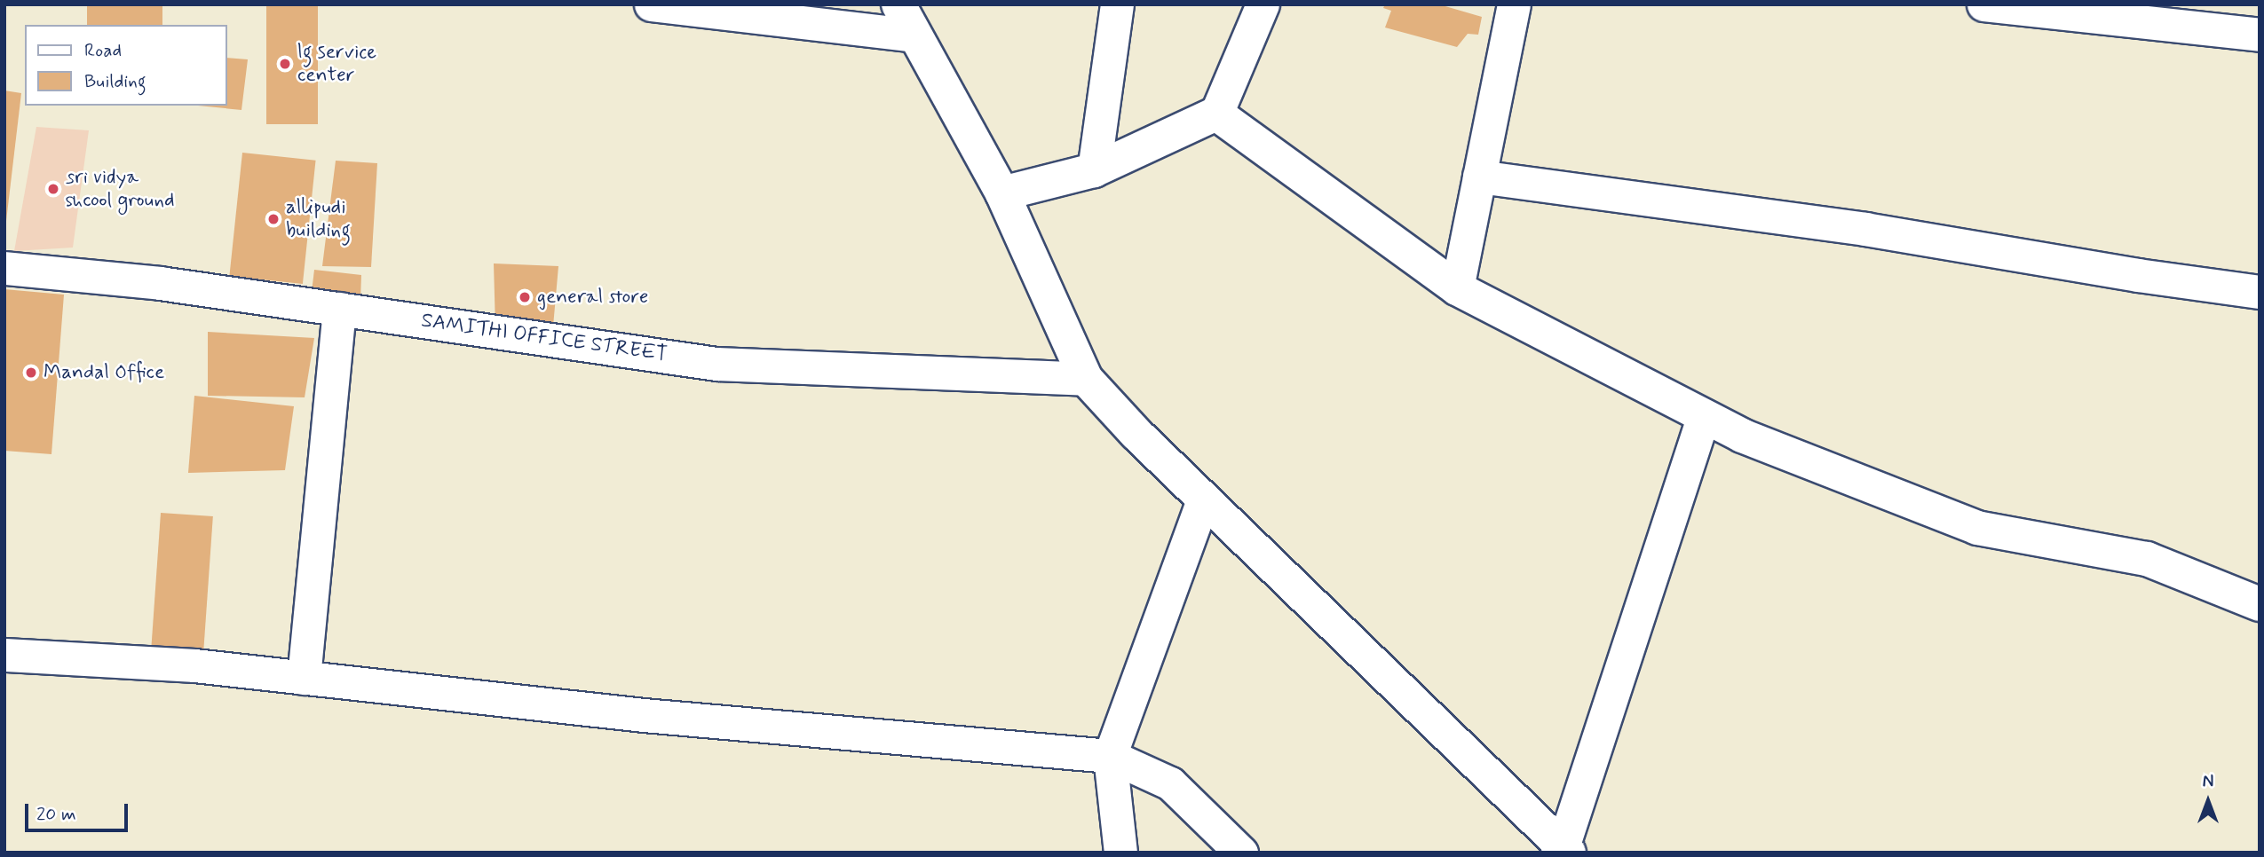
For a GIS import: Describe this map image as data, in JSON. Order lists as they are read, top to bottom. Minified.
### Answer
{"streets":{"street":["SAMITHI OFFICE STREET"]},"places":["lg service center","sri vidya shcool ground","allipudi building","general store","Mandal Office"],"legend":["Road","Building"],"scale_bar":"20 m","north":"top"}
